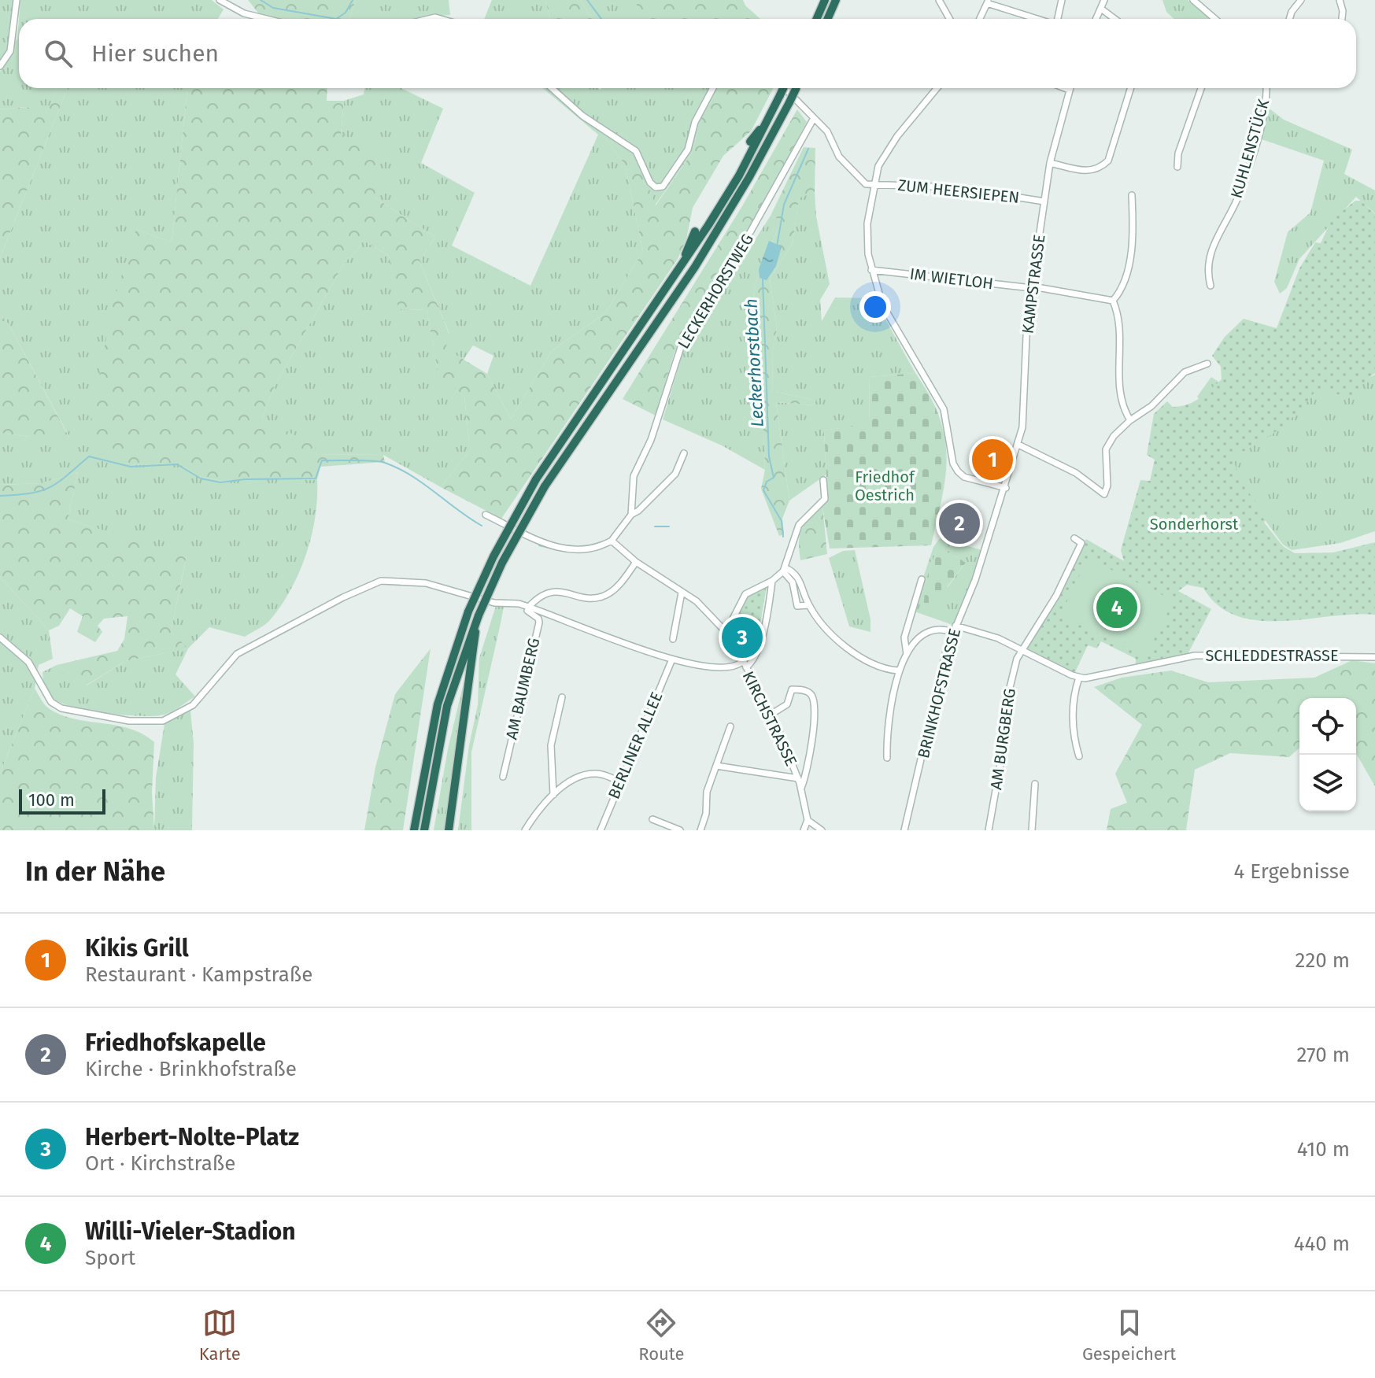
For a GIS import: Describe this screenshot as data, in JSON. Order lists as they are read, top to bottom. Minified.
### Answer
{"streets":{"street":["KUHLENSTÜCK","ZUM HEERSIEPEN","IM WIETLOH","KAMPSTRASSE","LECKERHORSTWEG","SCHLEDDESTRASSE","AM BAUMBERG","BRINKHOFSTRASSE","KIRCHSTRASSE","AM BURGBERG","BERLINER ALLEE"]},"crossings":[["ZUM HEERSIEPEN","KAMPSTRASSE"],["IM WIETLOH","KAMPSTRASSE"],["KAMPSTRASSE","BRINKHOFSTRASSE"]],"water":["Leckerhorstbach"],"parks":["Friedhof Oestrich","Sonderhorst"],"scale_bar":"100 m","page":{"search":"Hier suchen","pins":["1","2","4","3"],"scale":"100 m","heading":["In der Nähe","4 Ergebnisse"],"list":[{"mark":"1","name":"Kikis Grill","note":"Restaurant · Kampstraße","value":"220 m"},{"mark":"2","name":"Friedhofskapelle","note":"Kirche · Brinkhofstraße","value":"270 m"},{"mark":"3","name":"Herbert-Nolte-Platz","note":"Ort · Kirchstraße","value":"410 m"},{"mark":"4","name":"Willi-Vieler-Stadion","note":"Sport","value":"440 m"}],"nav":["Karte","Route","Gespeichert"]}}
